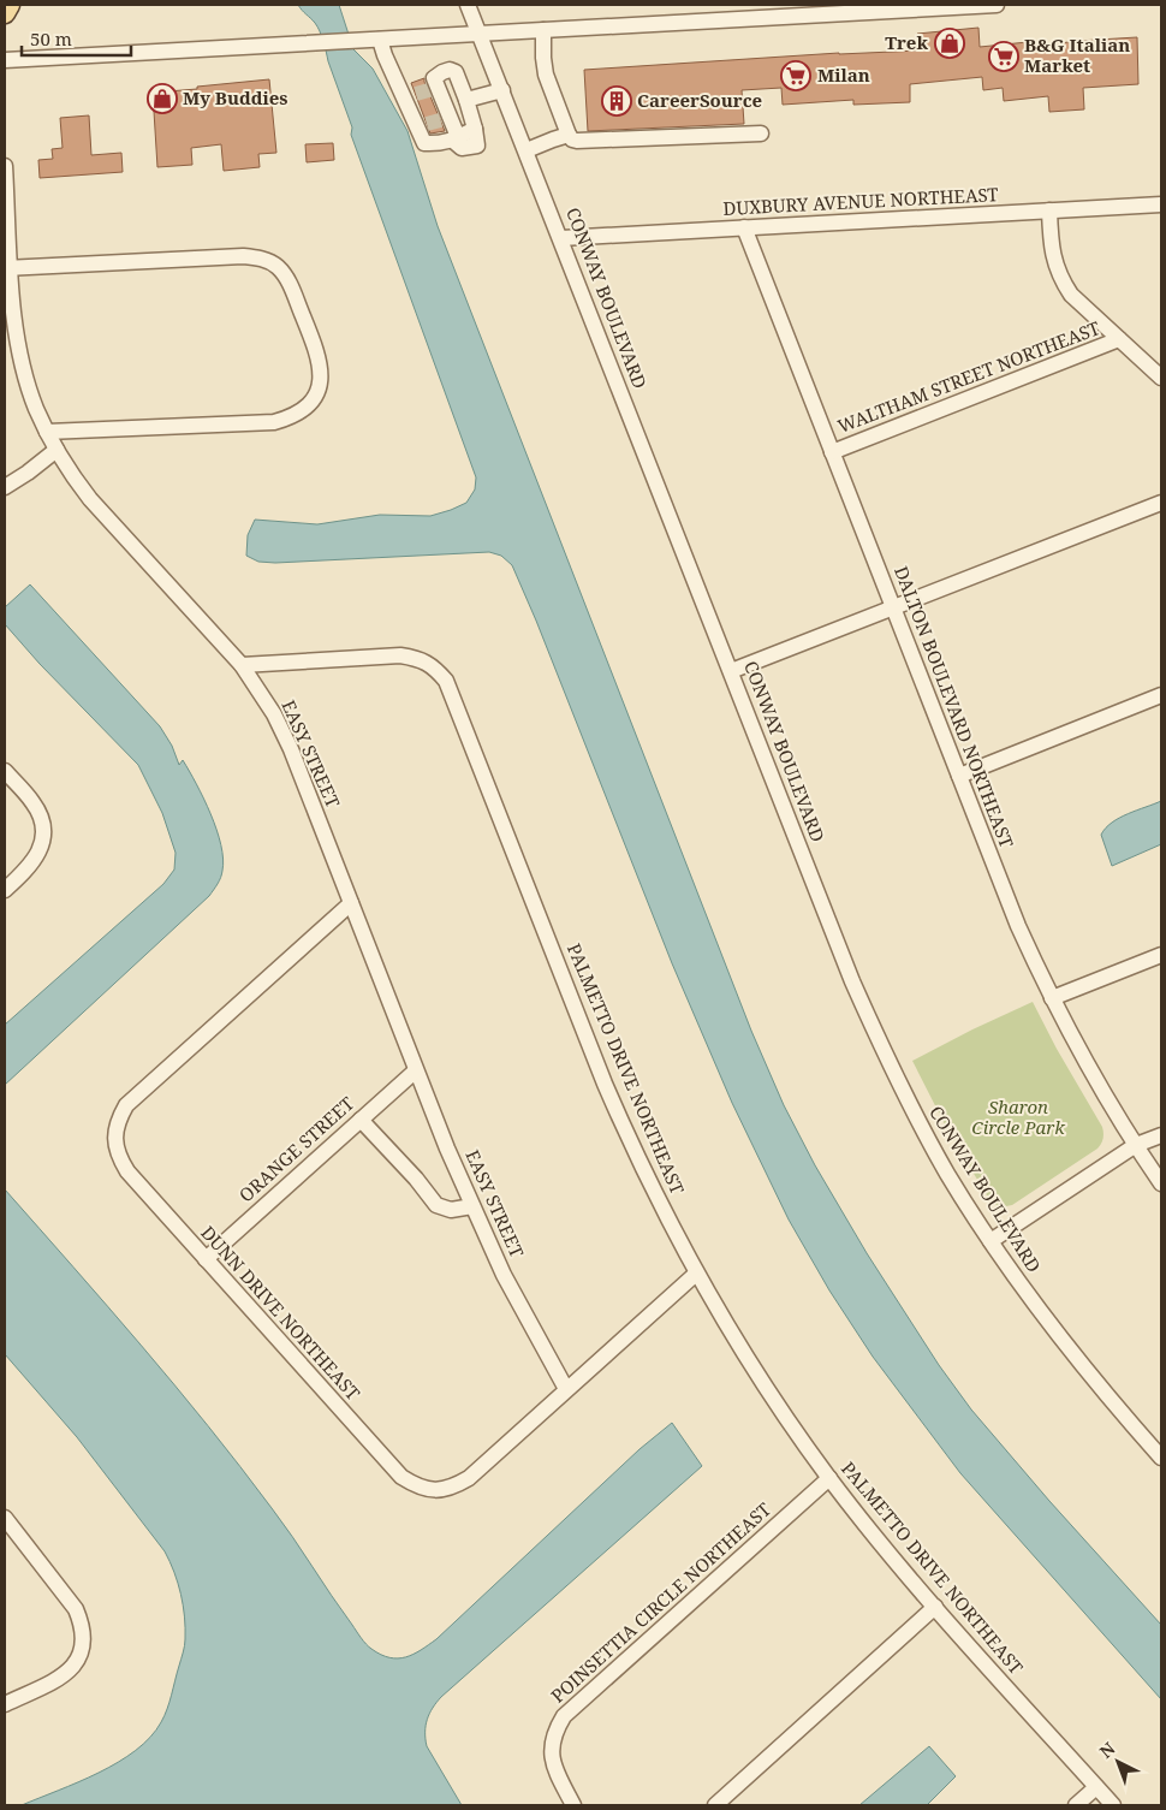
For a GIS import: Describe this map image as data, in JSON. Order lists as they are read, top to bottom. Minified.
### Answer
{"streets":{"street":["DUXBURY AVENUE NORTHEAST","CONWAY BOULEVARD","WALTHAM STREET NORTHEAST","DALTON BOULEVARD NORTHEAST","EASY STREET","PALMETTO DRIVE NORTHEAST","ORANGE STREET","DUNN DRIVE NORTHEAST","POINSETTIA CIRCLE NORTHEAST"]},"crossings":[["DUXBURY AVENUE NORTHEAST","CONWAY BOULEVARD"],["DUXBURY AVENUE NORTHEAST","DALTON BOULEVARD NORTHEAST"],["WALTHAM STREET NORTHEAST","DALTON BOULEVARD NORTHEAST"],["EASY STREET","PALMETTO DRIVE NORTHEAST"],["EASY STREET","ORANGE STREET"],["EASY STREET","DUNN DRIVE NORTHEAST"],["PALMETTO DRIVE NORTHEAST","DUNN DRIVE NORTHEAST"],["PALMETTO DRIVE NORTHEAST","POINSETTIA CIRCLE NORTHEAST"],["ORANGE STREET","DUNN DRIVE NORTHEAST"]],"parks":["Sharon Circle Park"],"places":{"shop":["Trek","My Buddies"],"supermarket":["B&G Italian Market","Milan"],"building":["CareerSource"]},"scale_bar":"50 m","north":"top left"}
